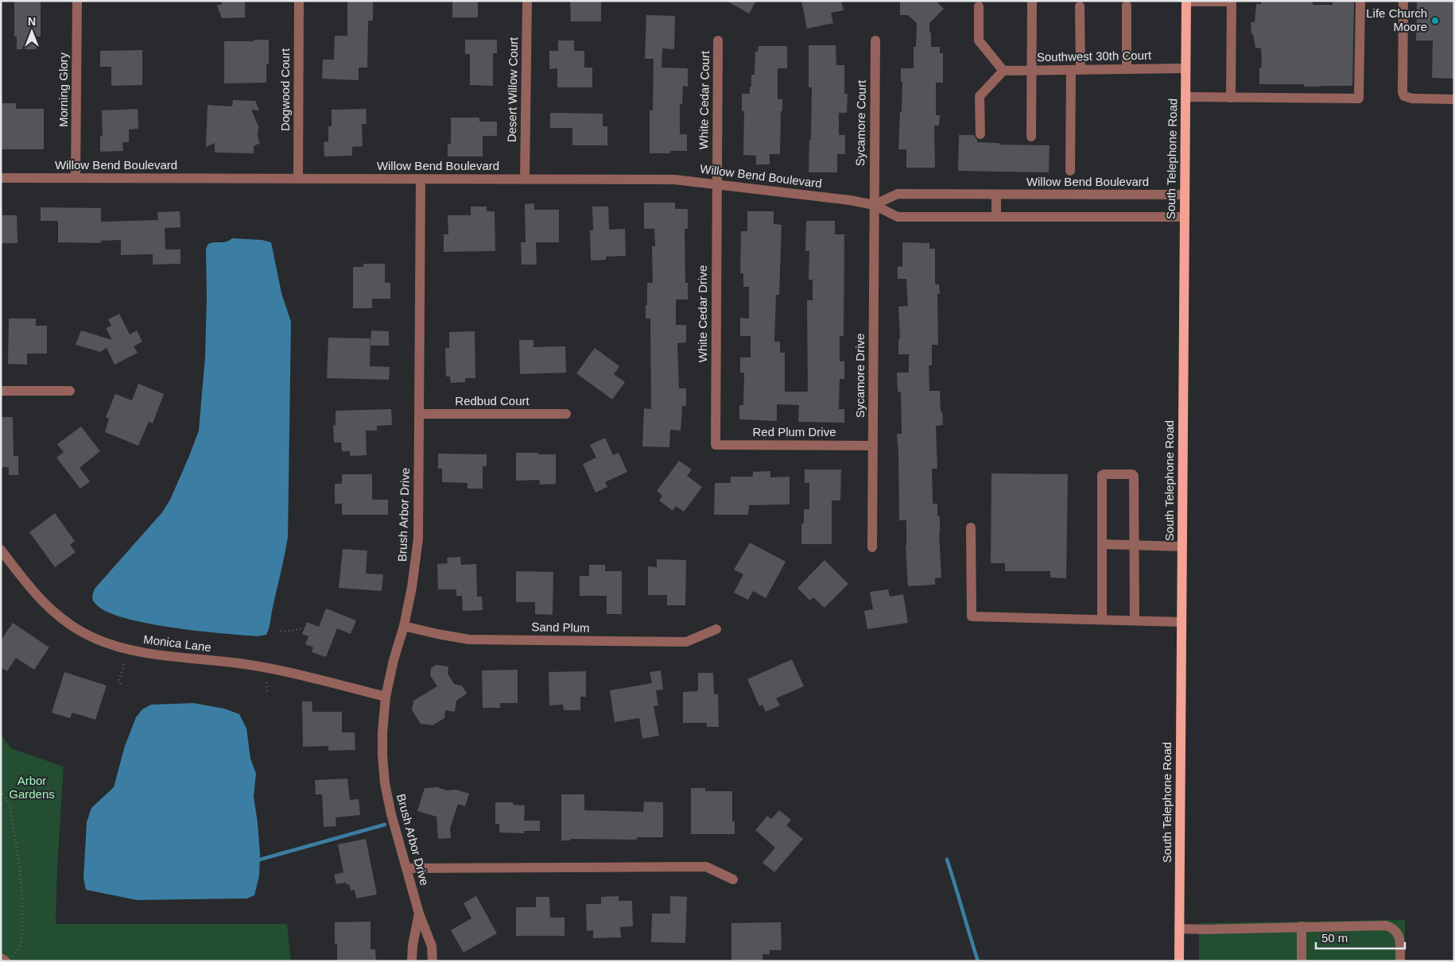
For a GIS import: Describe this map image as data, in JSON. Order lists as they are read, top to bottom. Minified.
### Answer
{"streets":{"main road":["South Telephone Road"],"street":["Southwest 30th Court","Morning Glory","Dogwood Court","Desert Willow Court","White Cedar Court","Sycamore Court","Willow Bend Boulevard","White Cedar Drive","Sycamore Drive","Redbud Court","Red Plum Drive","Brush Arbor Drive","Sand Plum","Monica Lane"]},"crossings":[["Southwest 30th Court","South Telephone Road"],["Morning Glory","Willow Bend Boulevard"],["Dogwood Court","Willow Bend Boulevard"],["Desert Willow Court","Willow Bend Boulevard"],["White Cedar Court","Willow Bend Boulevard"],["White Cedar Court","White Cedar Drive"],["Sycamore Court","Willow Bend Boulevard"],["Sycamore Court","Sycamore Drive"],["South Telephone Road","Willow Bend Boulevard"],["Willow Bend Boulevard","White Cedar Drive"],["Willow Bend Boulevard","Sycamore Drive"],["Willow Bend Boulevard","Brush Arbor Drive"],["White Cedar Drive","Red Plum Drive"],["Sycamore Drive","Red Plum Drive"],["Redbud Court","Brush Arbor Drive"],["Brush Arbor Drive","Sand Plum"],["Brush Arbor Drive","Monica Lane"]],"parks":["Arbor Gardens"],"places":["Life Church Moore"],"scale_bar":"50 m","north":"top"}
